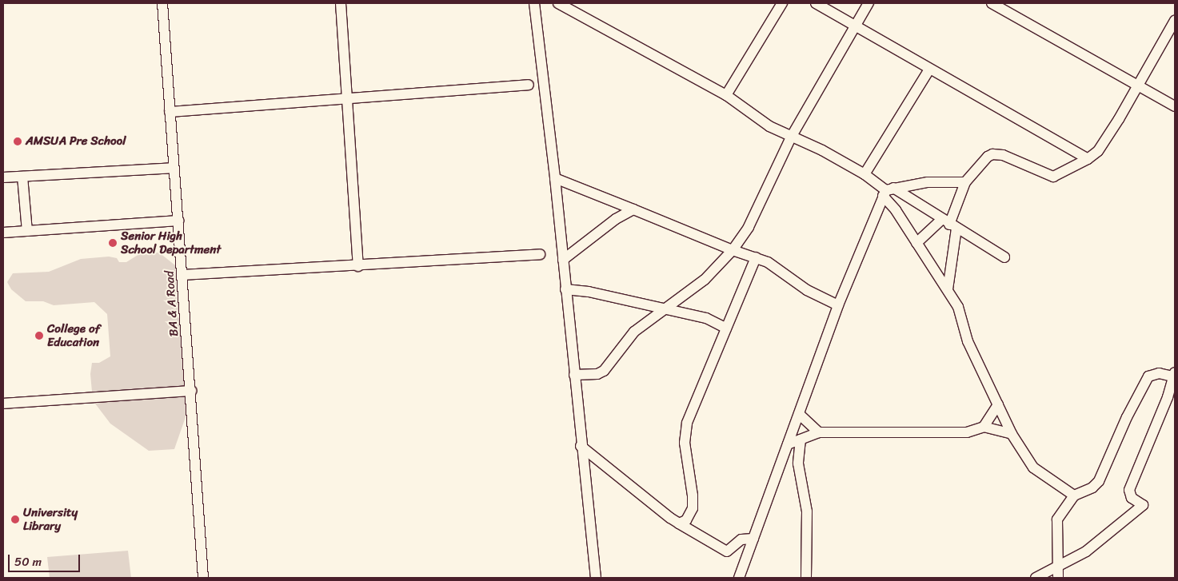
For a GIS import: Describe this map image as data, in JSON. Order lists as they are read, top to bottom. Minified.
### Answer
{"streets":{"street":["BA & A Road"]},"places":["AMSUA Pre School","Senior High School Department","College of Education","University Library"],"scale_bar":"50 m"}
